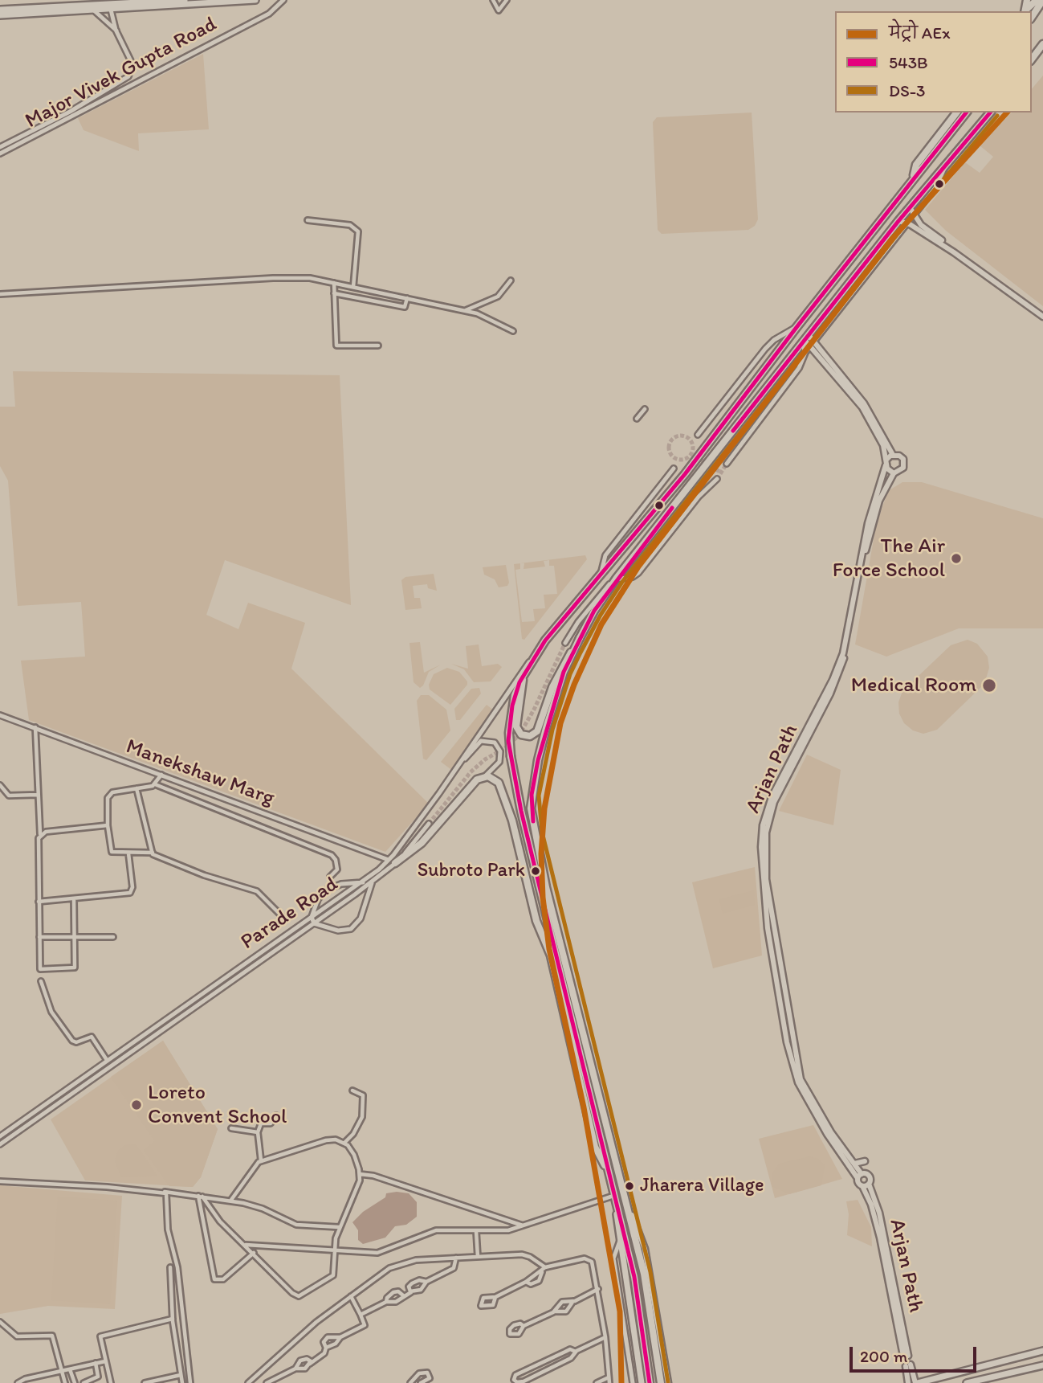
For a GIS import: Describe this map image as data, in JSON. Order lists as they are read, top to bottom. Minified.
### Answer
{"streets":{"main road":["Arjan Path"],"street":["Major Vivek Gupta Road","Manekshaw Marg","Parade Road"]},"crossings":[["Manekshaw Marg","Parade Road"]],"places":["The Air Force School","Medical Room","Subroto Park","Loreto Convent School","Jharera Village"],"lines":["metro line AEx","transit line 543B","transit line DS-3"],"legend":["मेट्रो AEx","543B","DS-3"],"scale_bar":"200 m"}
